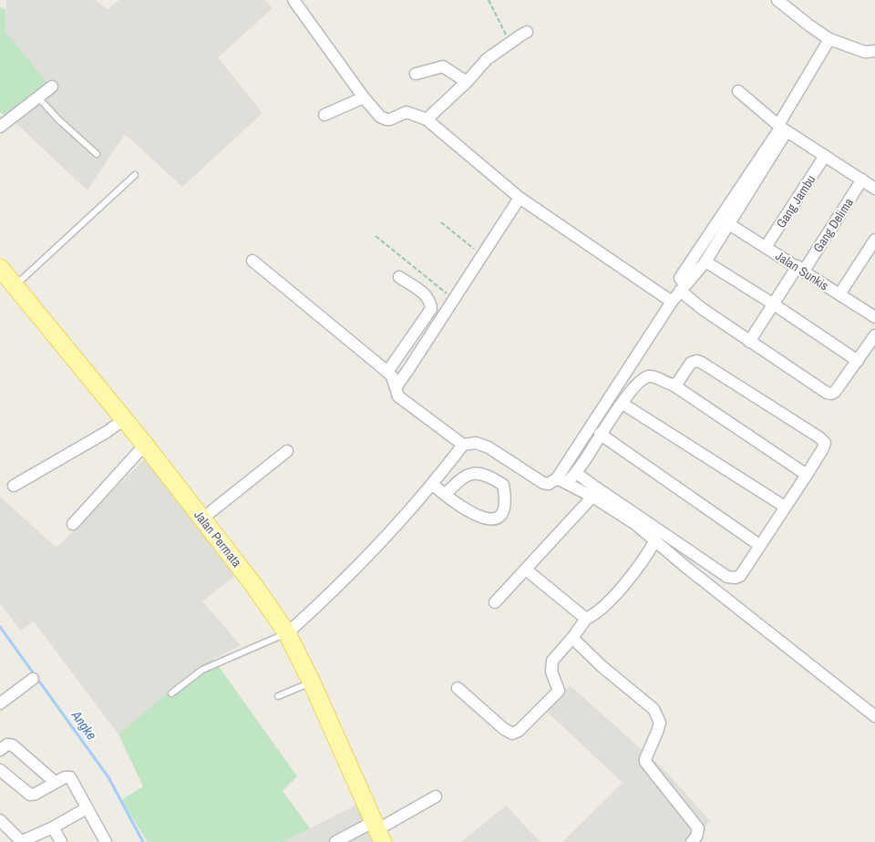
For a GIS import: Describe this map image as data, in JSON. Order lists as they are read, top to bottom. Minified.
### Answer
{"streets":{"main road":["Jalan Permata"],"street":["Gang Jambu","Gang Delima","Jalan Sunkis"]},"crossings":[["Gang Jambu","Jalan Sunkis"],["Gang Delima","Jalan Sunkis"]],"water":["Angke"]}
